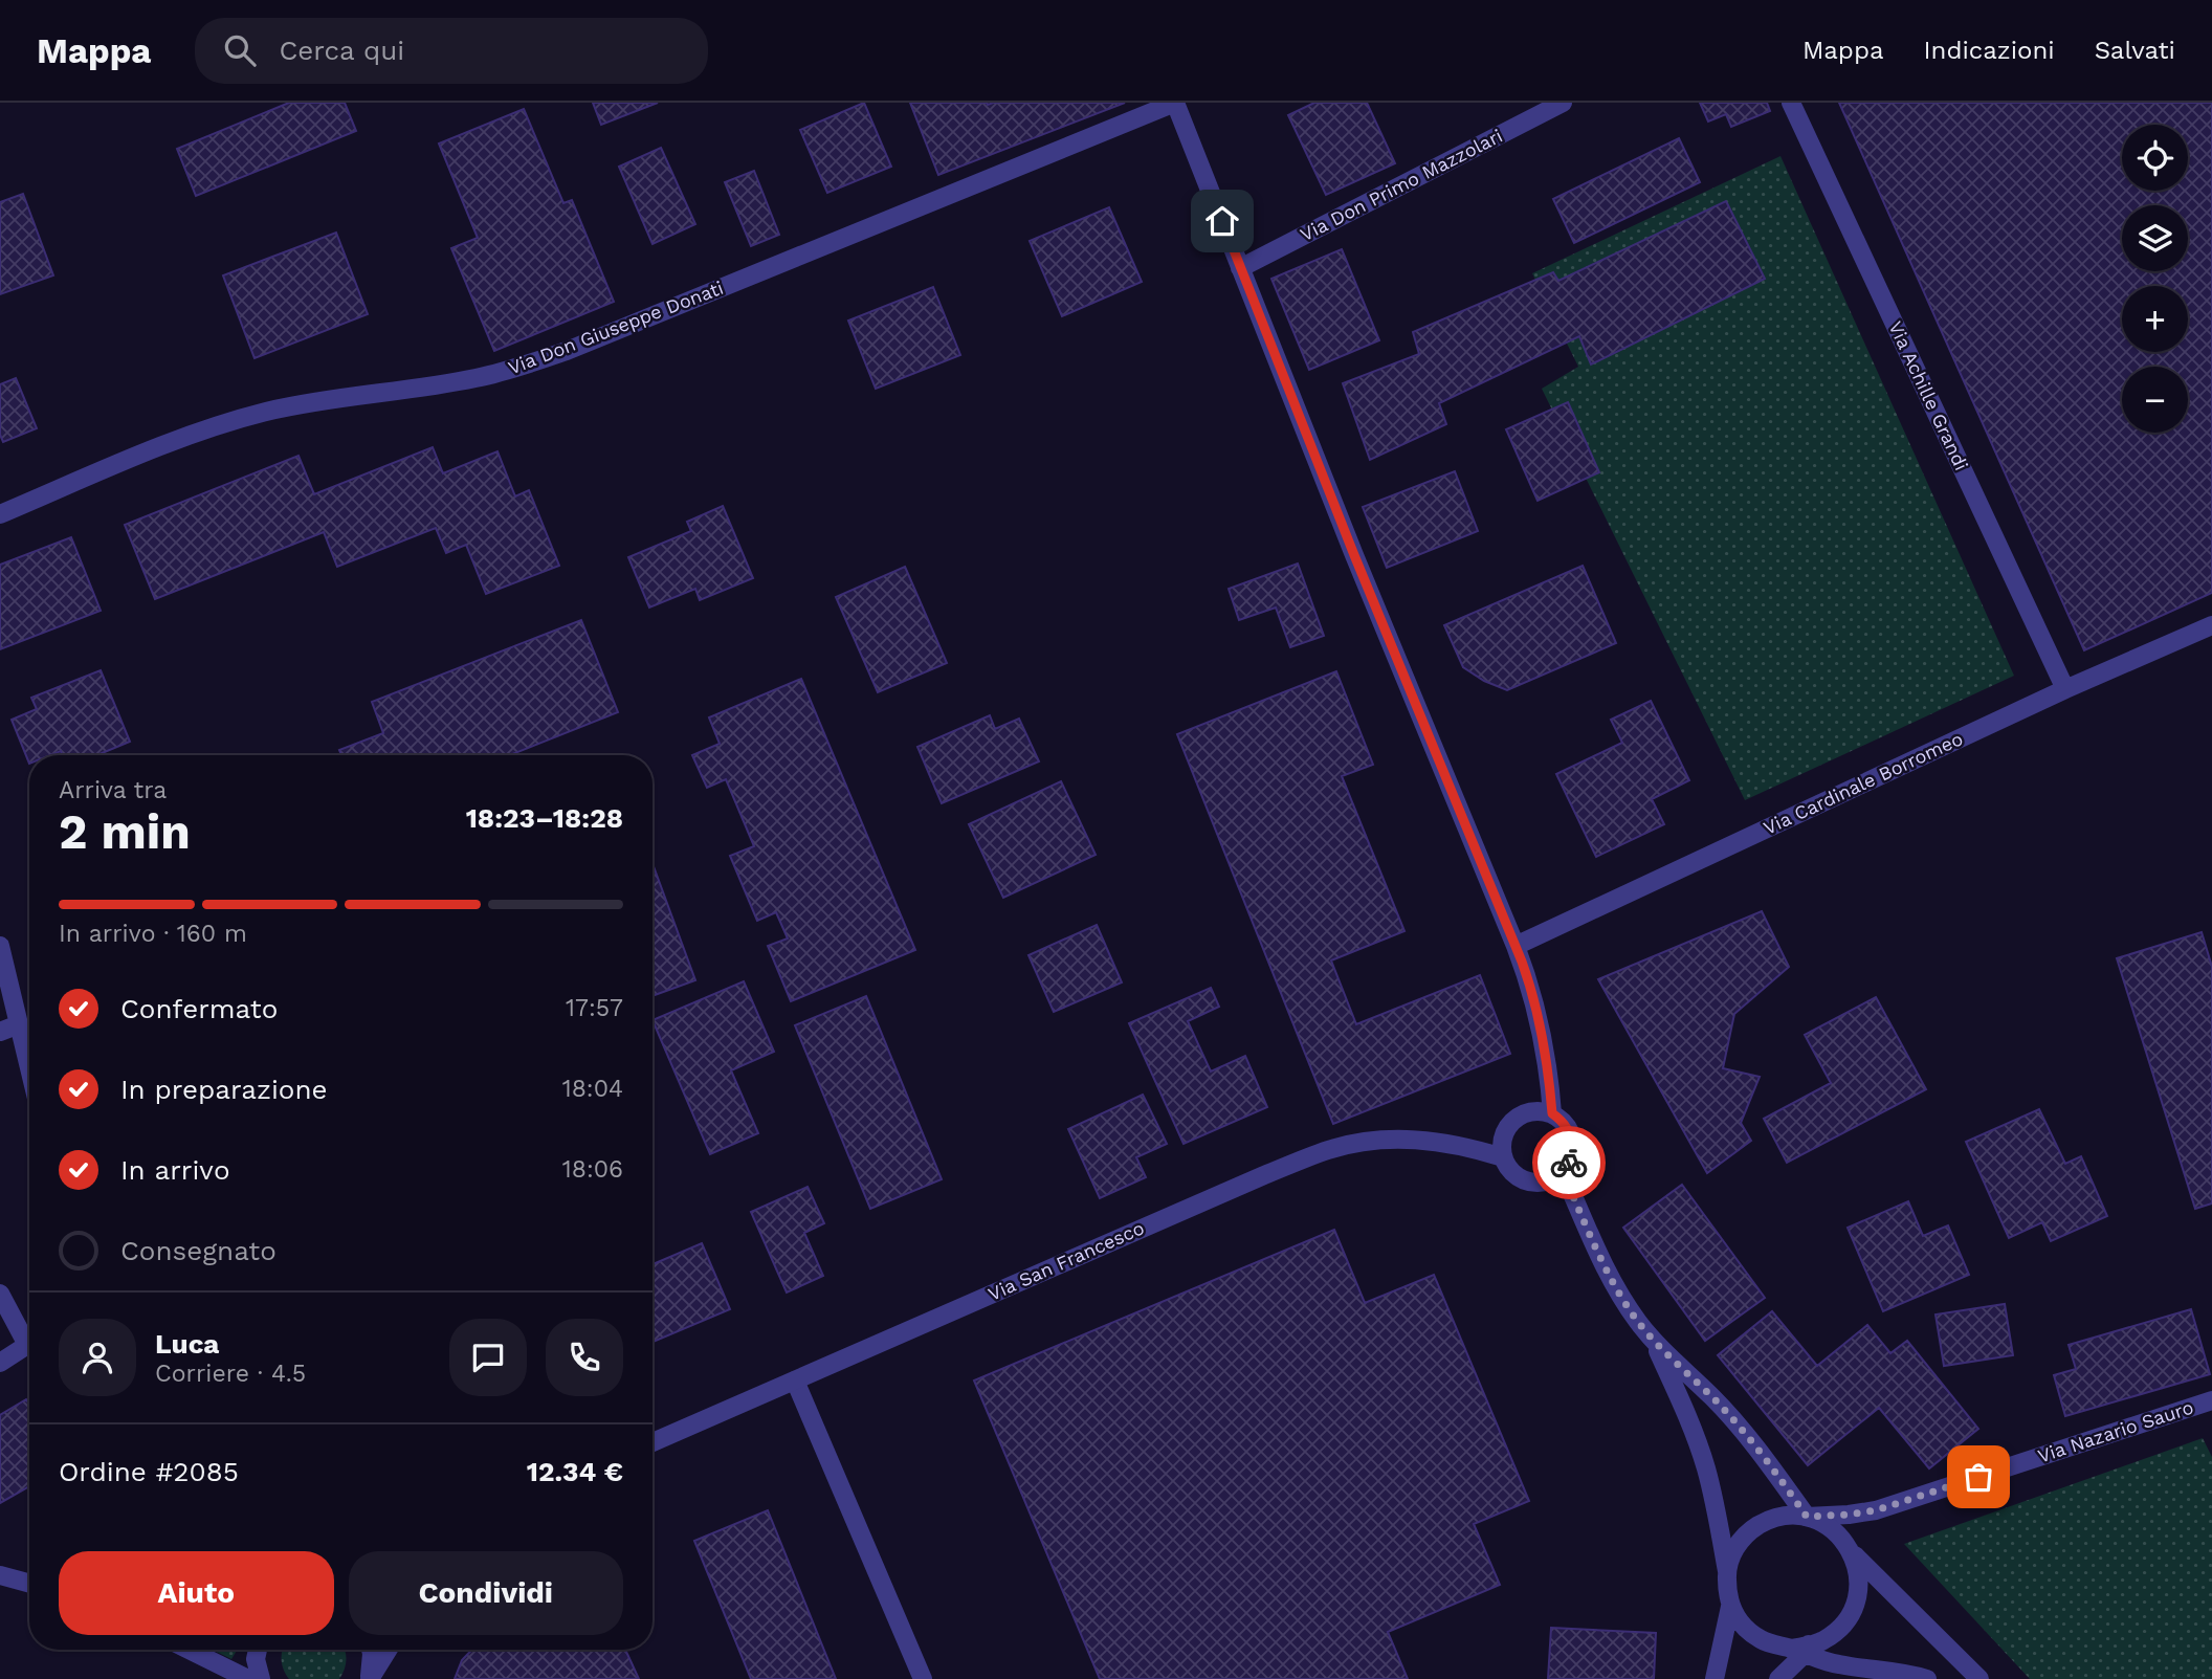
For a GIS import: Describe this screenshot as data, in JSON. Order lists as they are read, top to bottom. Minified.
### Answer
{"streets":{"street":["Via Don Primo Mazzolari","Via Don Giuseppe Donati","Via Achille Grandi","Via Cardinale Borromeo","Via San Francesco","Via Nazario Sauro"]},"crossings":[["Via Achille Grandi","Via Cardinale Borromeo"]],"page":{"header":"Mappa","search":"Cerca qui","nav":["Mappa","Indicazioni","Salvati"],"map_buttons":["+","−"],"heading":["2 min","Arriva tra","18:23–18:28"],"panel":["Luca","Corriere · 4.5","Ordine #2085","12.34 €"],"bar":"In arrivo · 160 m","list":[["Confermato","17:57"],["In preparazione","18:04"],["In arrivo","18:06"],"Consegnato"],"buttons":["Aiuto","Condividi"]}}
